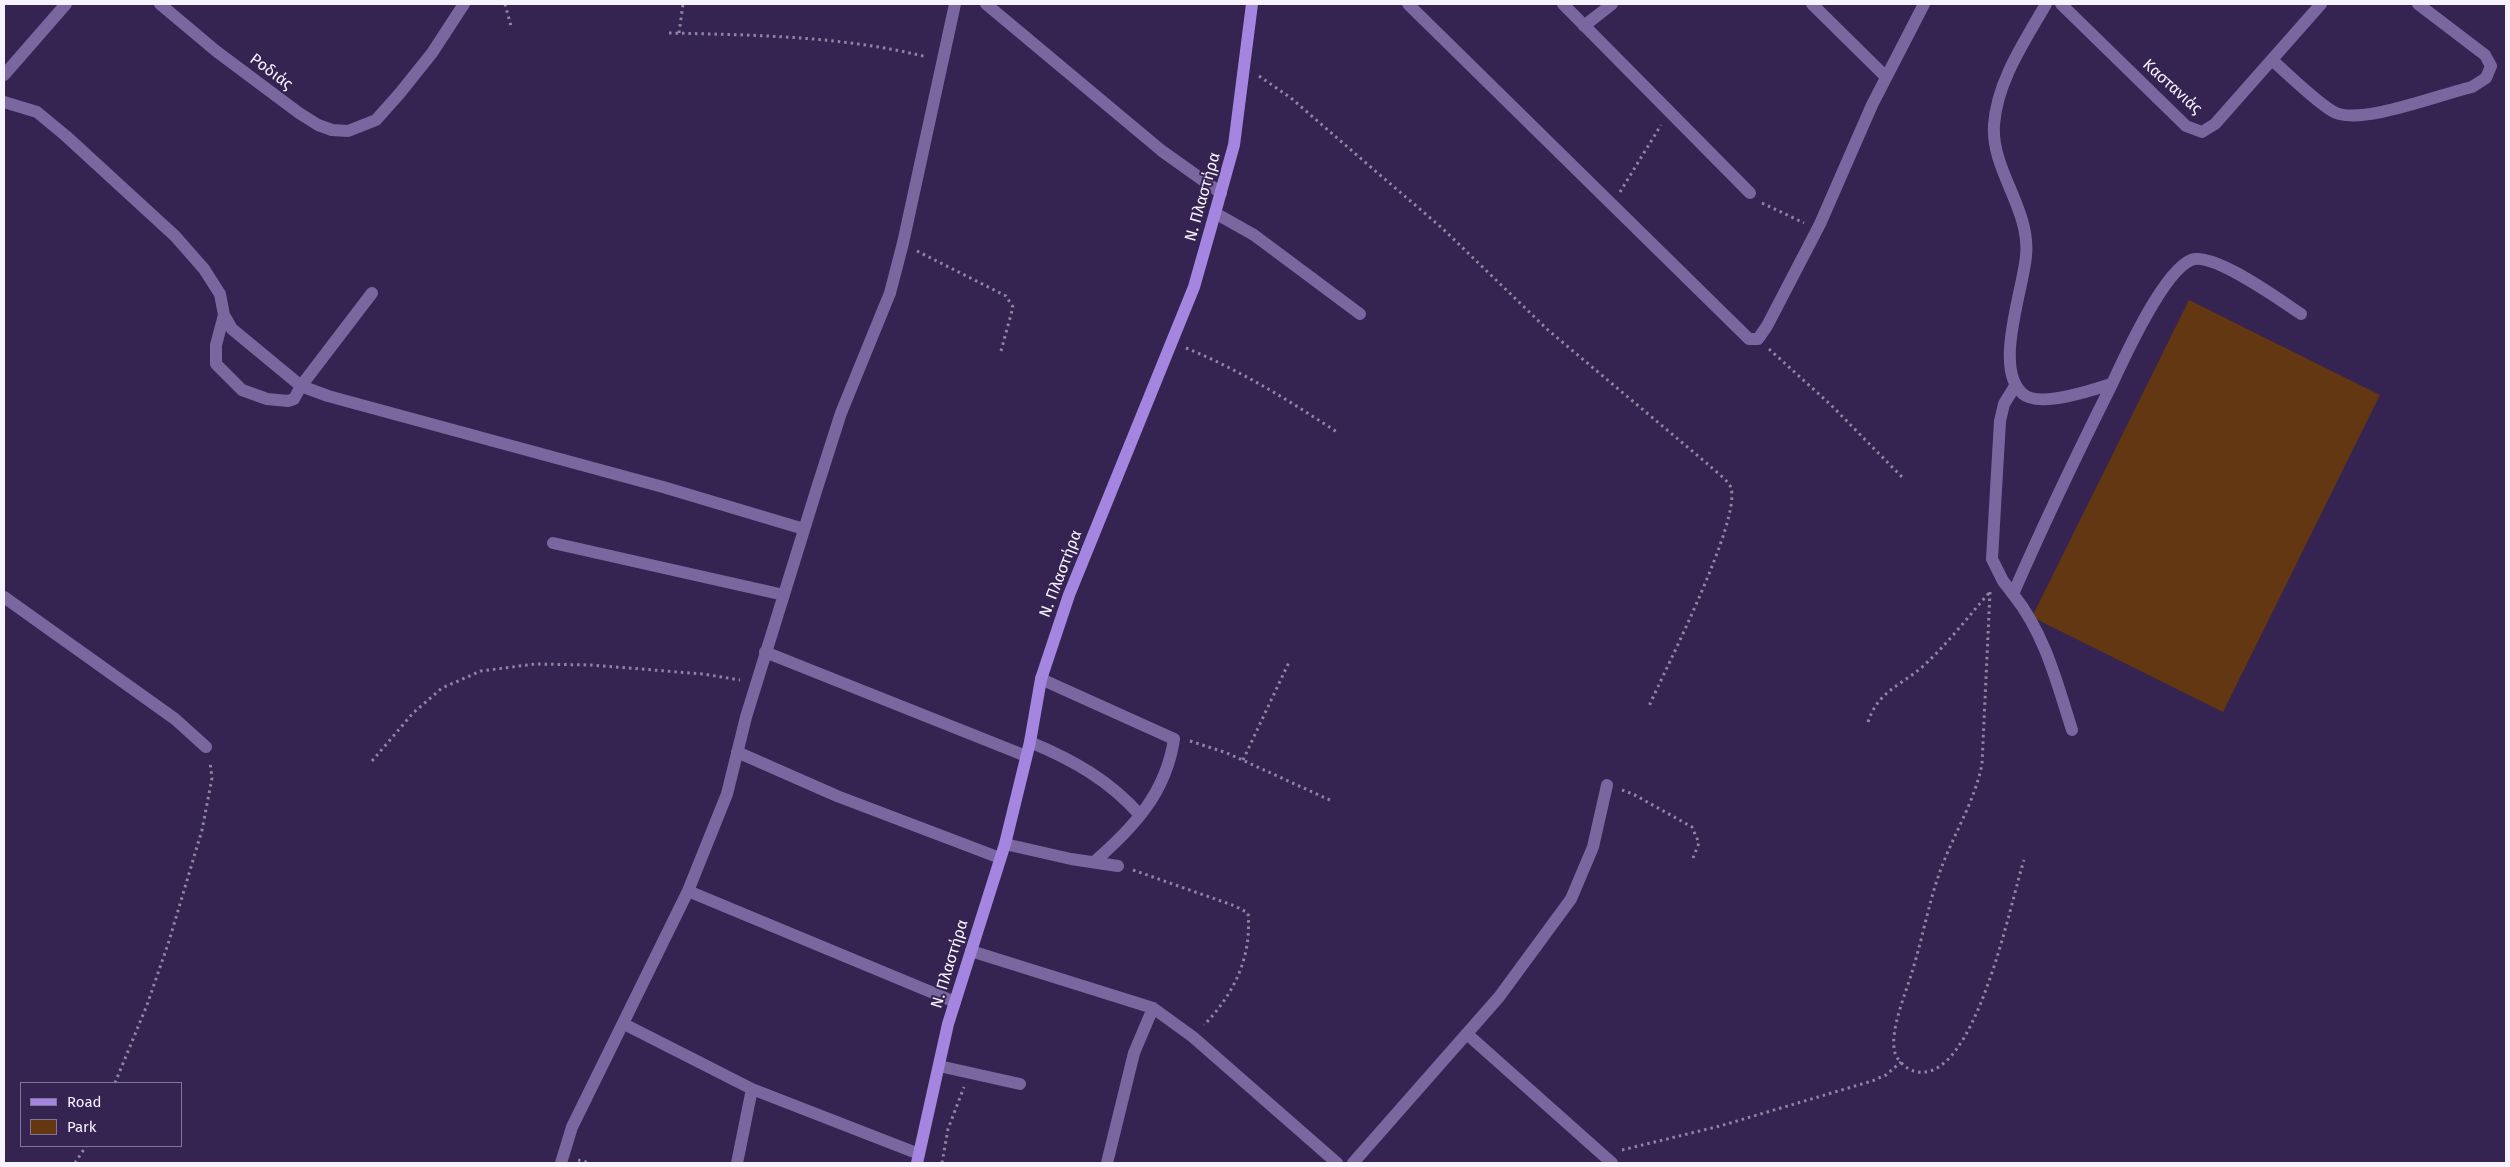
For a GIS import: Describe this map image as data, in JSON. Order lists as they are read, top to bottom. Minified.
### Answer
{"streets":{"street":["Ροδιάς","Καστανιάς","Ν. Πλαστήρα"]},"legend":["Road","Park"]}
